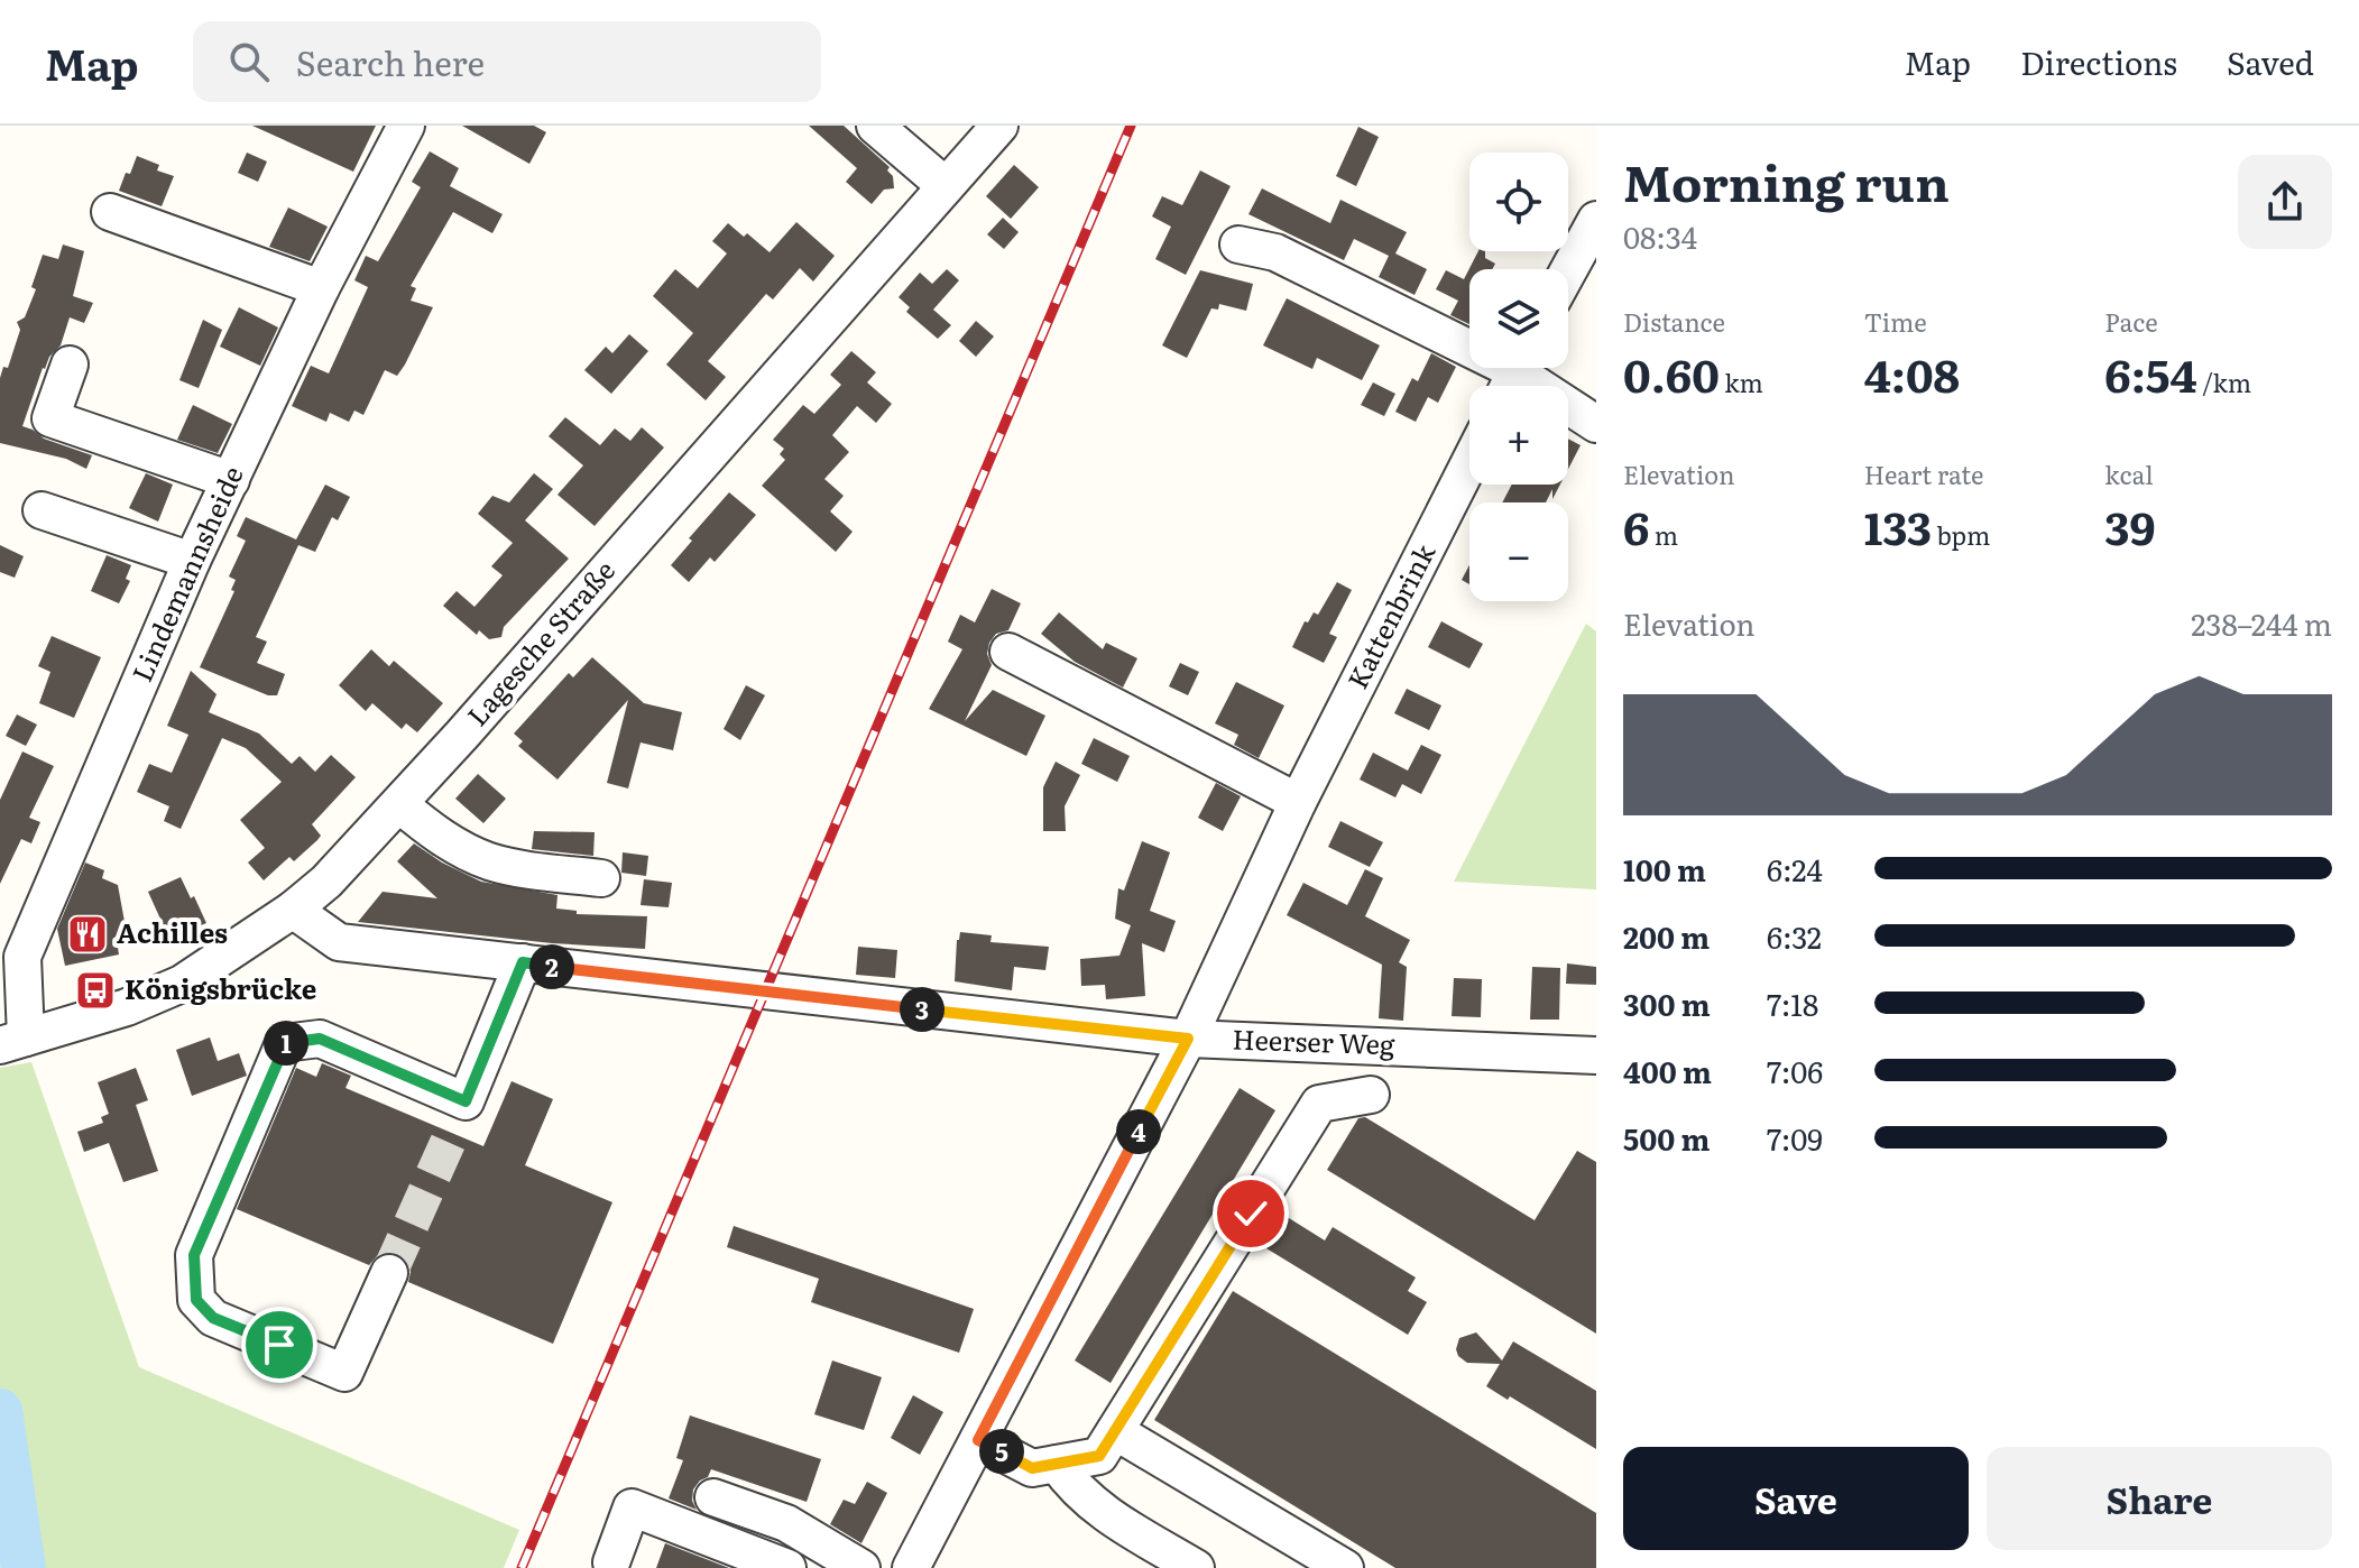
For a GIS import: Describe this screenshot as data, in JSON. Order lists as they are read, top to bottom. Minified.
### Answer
{"streets":{"street":["Lindemannsheide","Kattenbrink","Lagesche Straße","Heerser Weg"]},"crossings":[["Lindemannsheide","Lagesche Straße"],["Kattenbrink","Heerser Weg"],["Lagesche Straße","Heerser Weg"]],"places":{"restaurant":["Achilles"],"bus stop":["Königsbrücke"]},"page":{"header":"Map","search":"Search here","nav":["Map","Directions","Saved"],"heading":["Morning run","08:34"],"map_buttons":["+","−"],"stats":[["Distance","0.60 km"],["Time","4:08"],["Pace","6:54 /km"],["Elevation","6 m"],["Heart rate","133 bpm"],["kcal","39"]],"chart":["Elevation","238–244 m"],"list":[{"name":"100 m","note":"6:24"},{"name":"200 m","note":"6:32"},{"name":"300 m","note":"7:18"},{"name":"400 m","note":"7:06"},{"name":"500 m","note":"7:09"}],"pins":["2","3","1","4","5"],"buttons":["Save","Share"]}}
